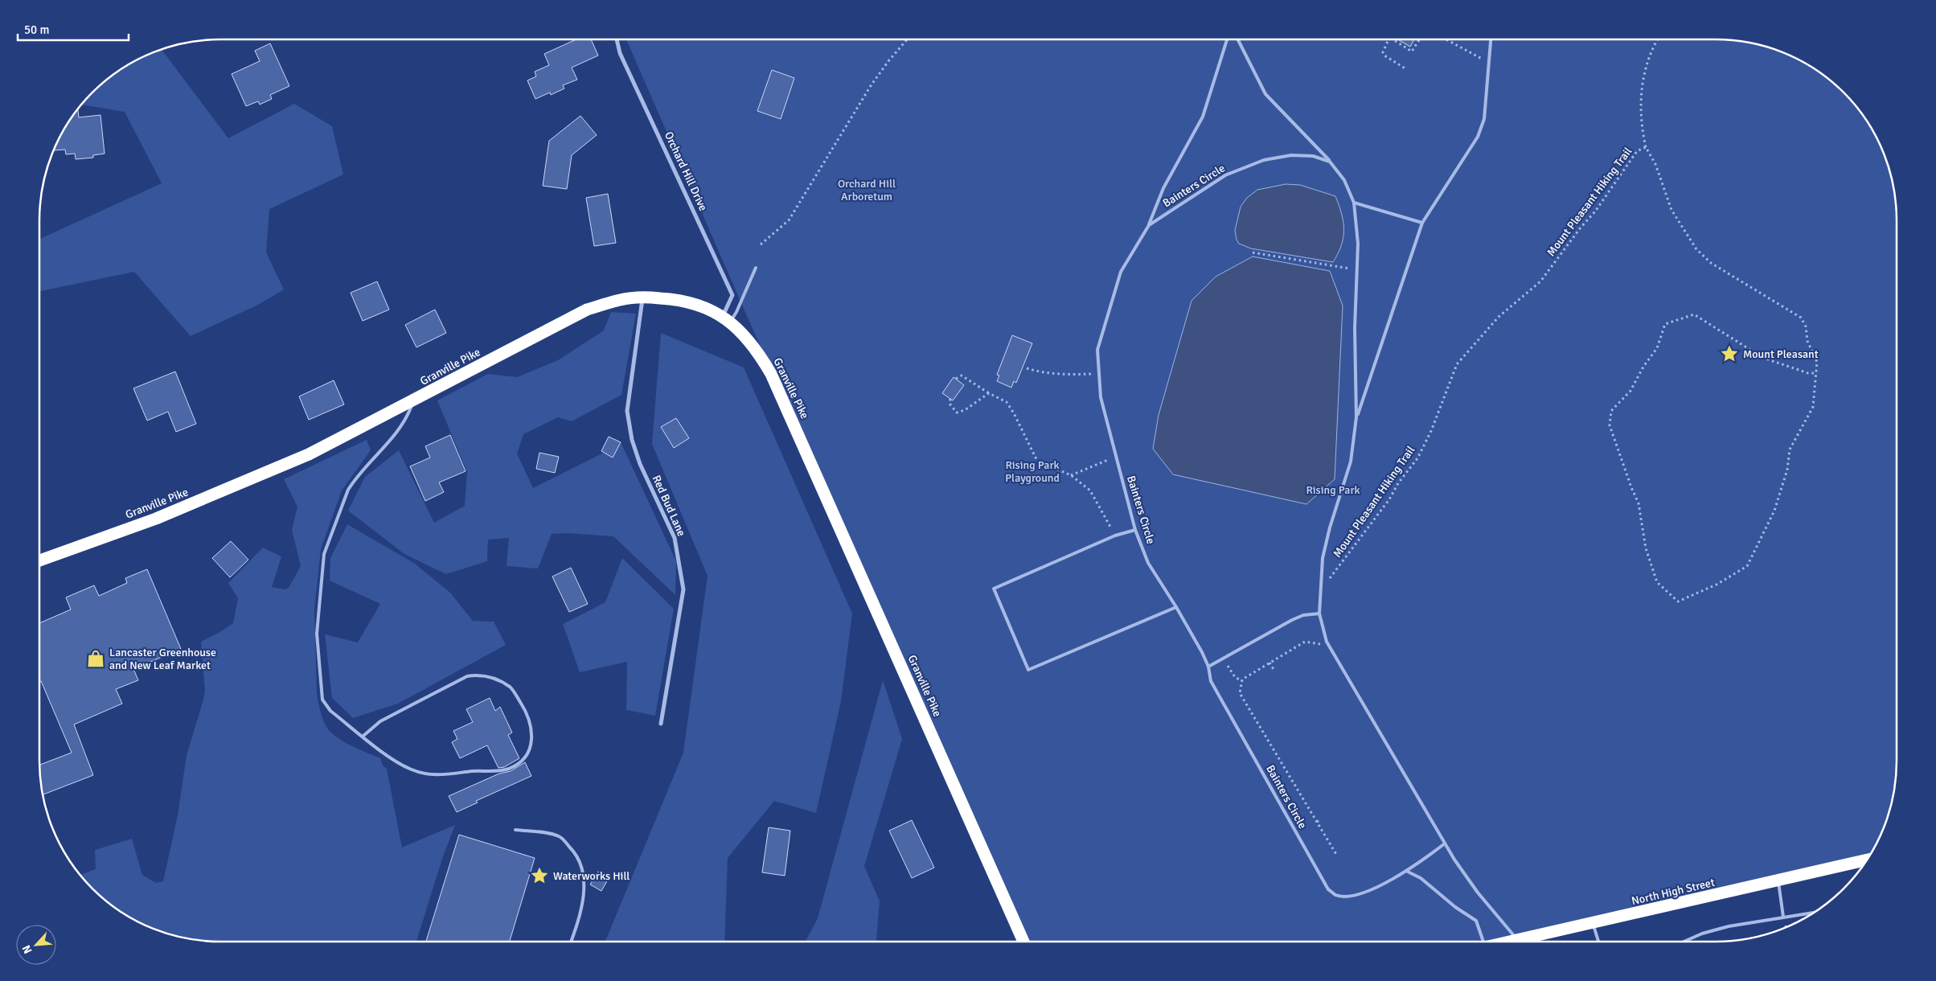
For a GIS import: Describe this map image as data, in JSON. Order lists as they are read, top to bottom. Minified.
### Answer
{"streets":{"highway":["Granville Pike","North High Street"],"street":["Orchard Hill Drive","Red Bud Lane"],"lane":["Bainters Circle"],"path":["Mount Pleasant Hiking Trail"]},"crossings":[["Orchard Hill Drive","Granville Pike"],["Granville Pike","Red Bud Lane"]],"parks":["Orchard Hill Arboretum","Rising Park Playground","Rising Park"],"places":{"place":["Mount Pleasant","Waterworks Hill"],"shop":["Lancaster Greenhouse and New Leaf Market"]},"scale_bar":"50 m","north":"bottom left"}
